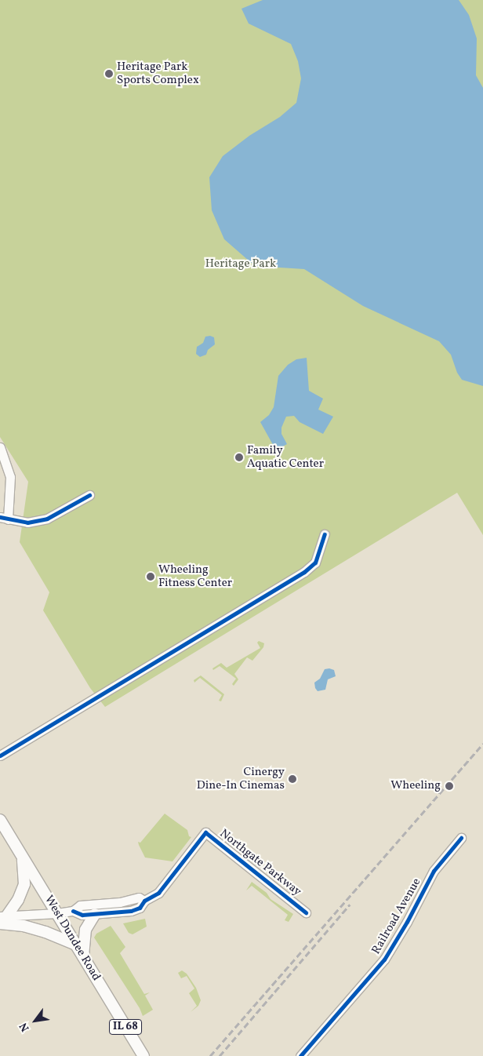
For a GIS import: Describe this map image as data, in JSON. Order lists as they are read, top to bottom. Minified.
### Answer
{"streets":{"main road":["West Dundee Road","IL 68"],"street":["Northgate Parkway","Railroad Avenue"]},"crossings":[["Northgate Parkway","West Dundee Road"]],"parks":["Heritage Park"],"places":["Heritage Park Sports Complex","Family Aquatic Center","Wheeling Fitness Center","Cinergy Dine-In Cinemas","Wheeling"],"north":"bottom left"}
